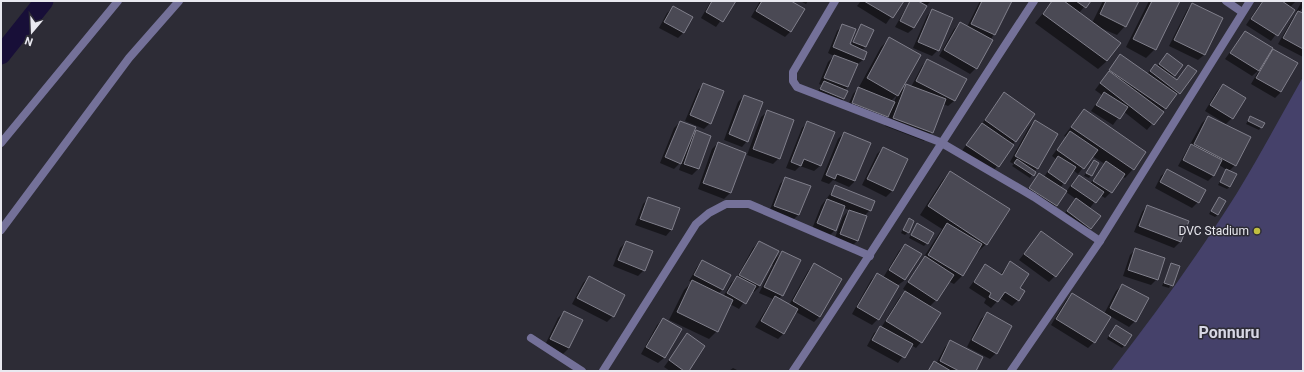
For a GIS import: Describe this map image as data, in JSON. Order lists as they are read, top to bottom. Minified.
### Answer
{"districts":["Ponnuru"],"places":["DVC Stadium"],"north":"bottom"}
